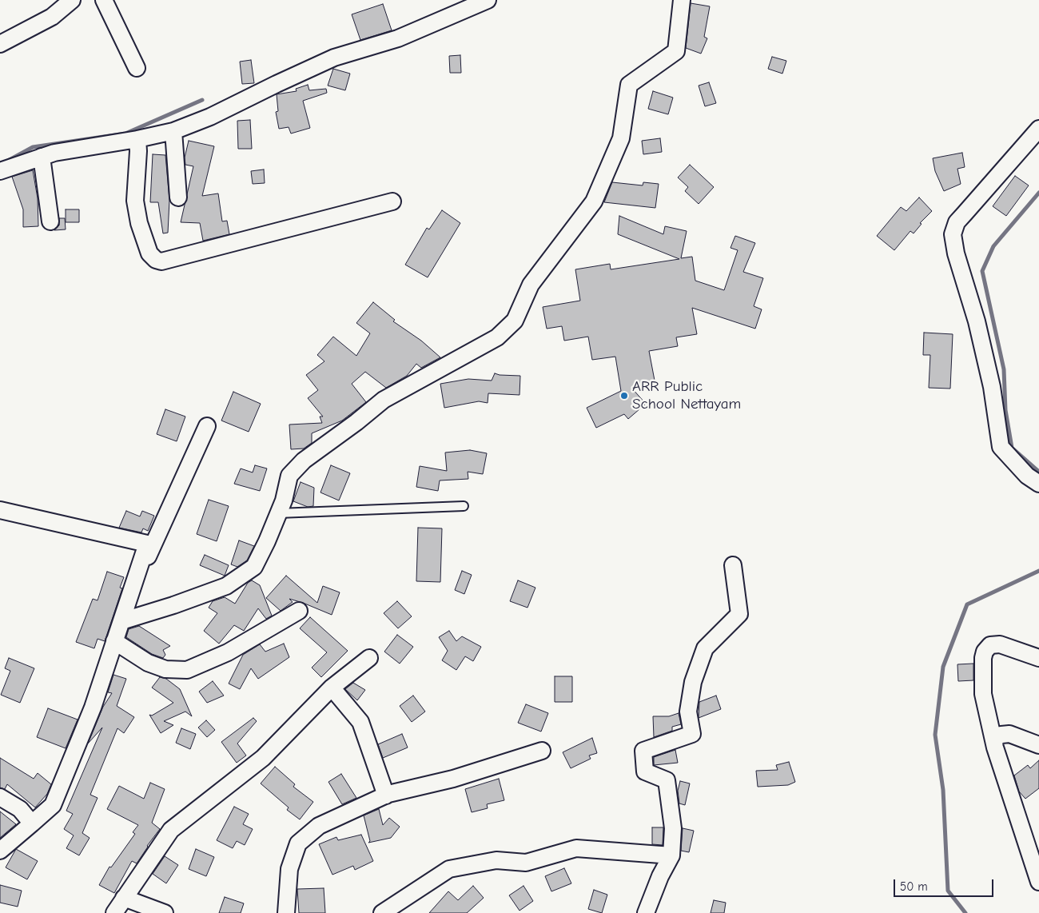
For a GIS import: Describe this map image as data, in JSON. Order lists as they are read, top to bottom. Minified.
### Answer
{"places":["ARR Public School Nettayam"],"scale_bar":"50 m"}
